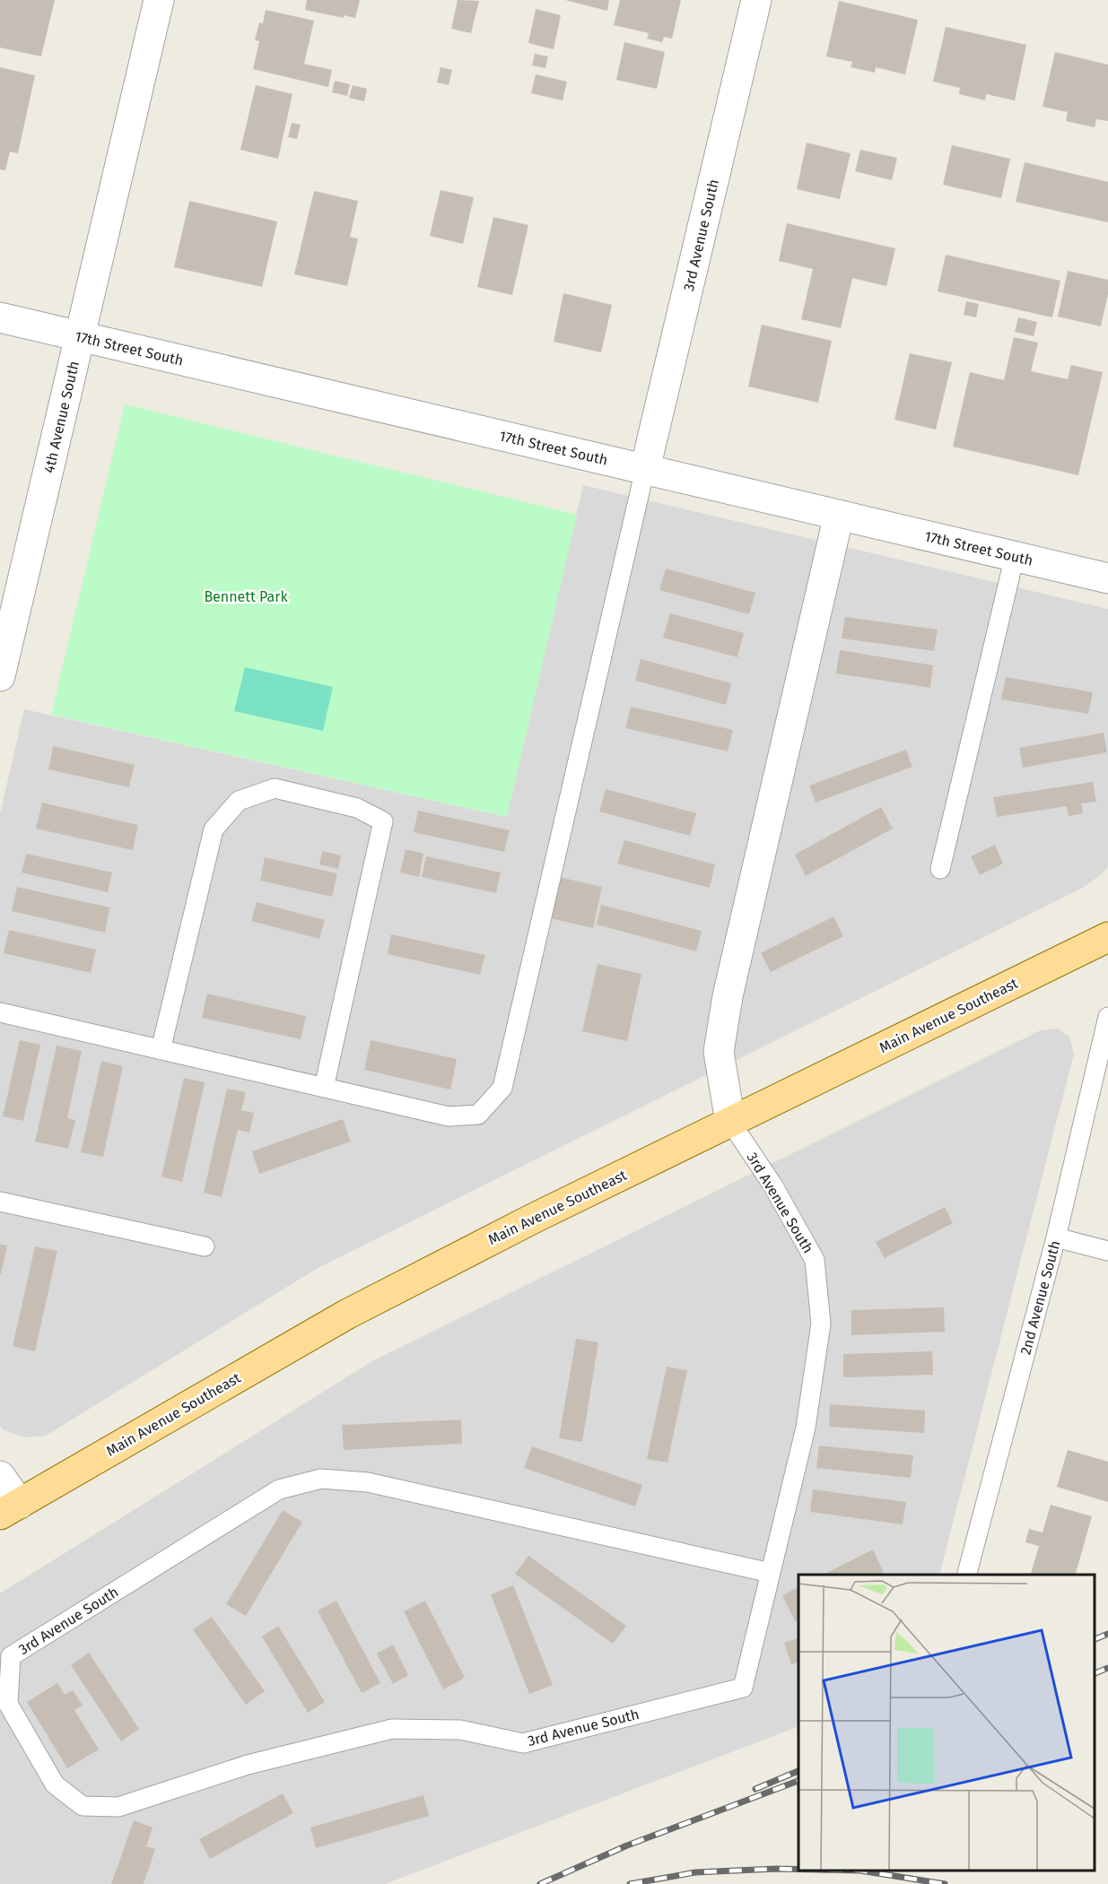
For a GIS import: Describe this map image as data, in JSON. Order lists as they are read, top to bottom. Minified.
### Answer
{"streets":{"main road":["Main Avenue Southeast"],"street":["3rd Avenue South","17th Street South","4th Avenue South"],"lane":["2nd Avenue South"]},"crossings":[["3rd Avenue South","17th Street South"],["3rd Avenue South","Main Avenue Southeast"],["17th Street South","4th Avenue South"]],"parks":["Bennett Park"]}
